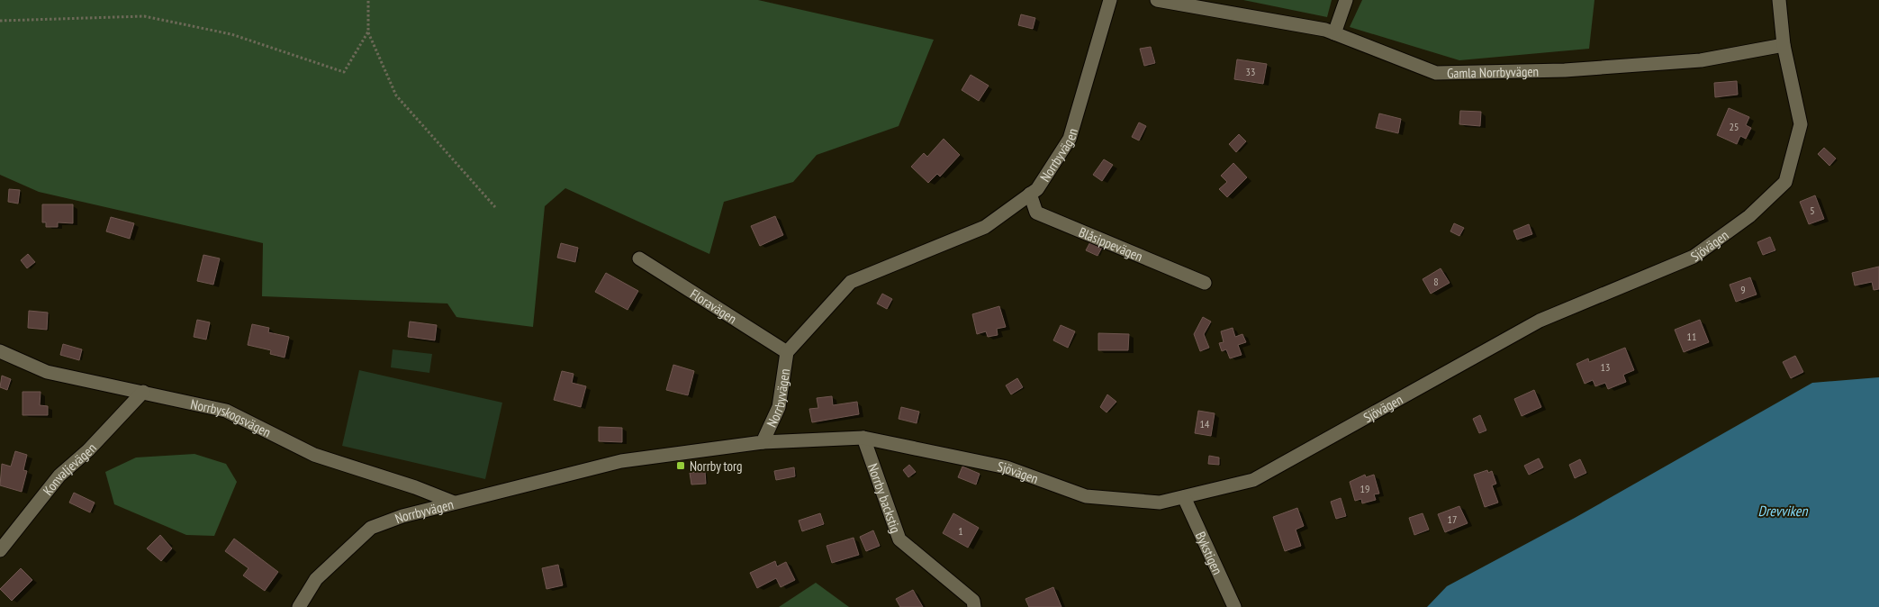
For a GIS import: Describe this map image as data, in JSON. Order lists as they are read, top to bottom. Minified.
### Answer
{"streets":{"street":["Gamla Norrbyvägen","Norrbyvägen","Blåsippevägen","Sjövägen","Floravägen","Norrbyskogsvägen","Konvaljevägen","Norrby backstig","Bykstigen"]},"crossings":[["Gamla Norrbyvägen","Sjövägen"],["Norrbyvägen","Blåsippevägen"],["Norrbyvägen","Sjövägen"],["Norrbyvägen","Floravägen"],["Norrbyvägen","Norrbyskogsvägen"],["Sjövägen","Norrby backstig"],["Sjövägen","Bykstigen"],["Norrbyskogsvägen","Konvaljevägen"]],"water":["Drevviken"],"places":{"transit":["Norrby torg"]},"house_numbers":["33","25","5","8","9","11","13","14","19","17","1"]}
